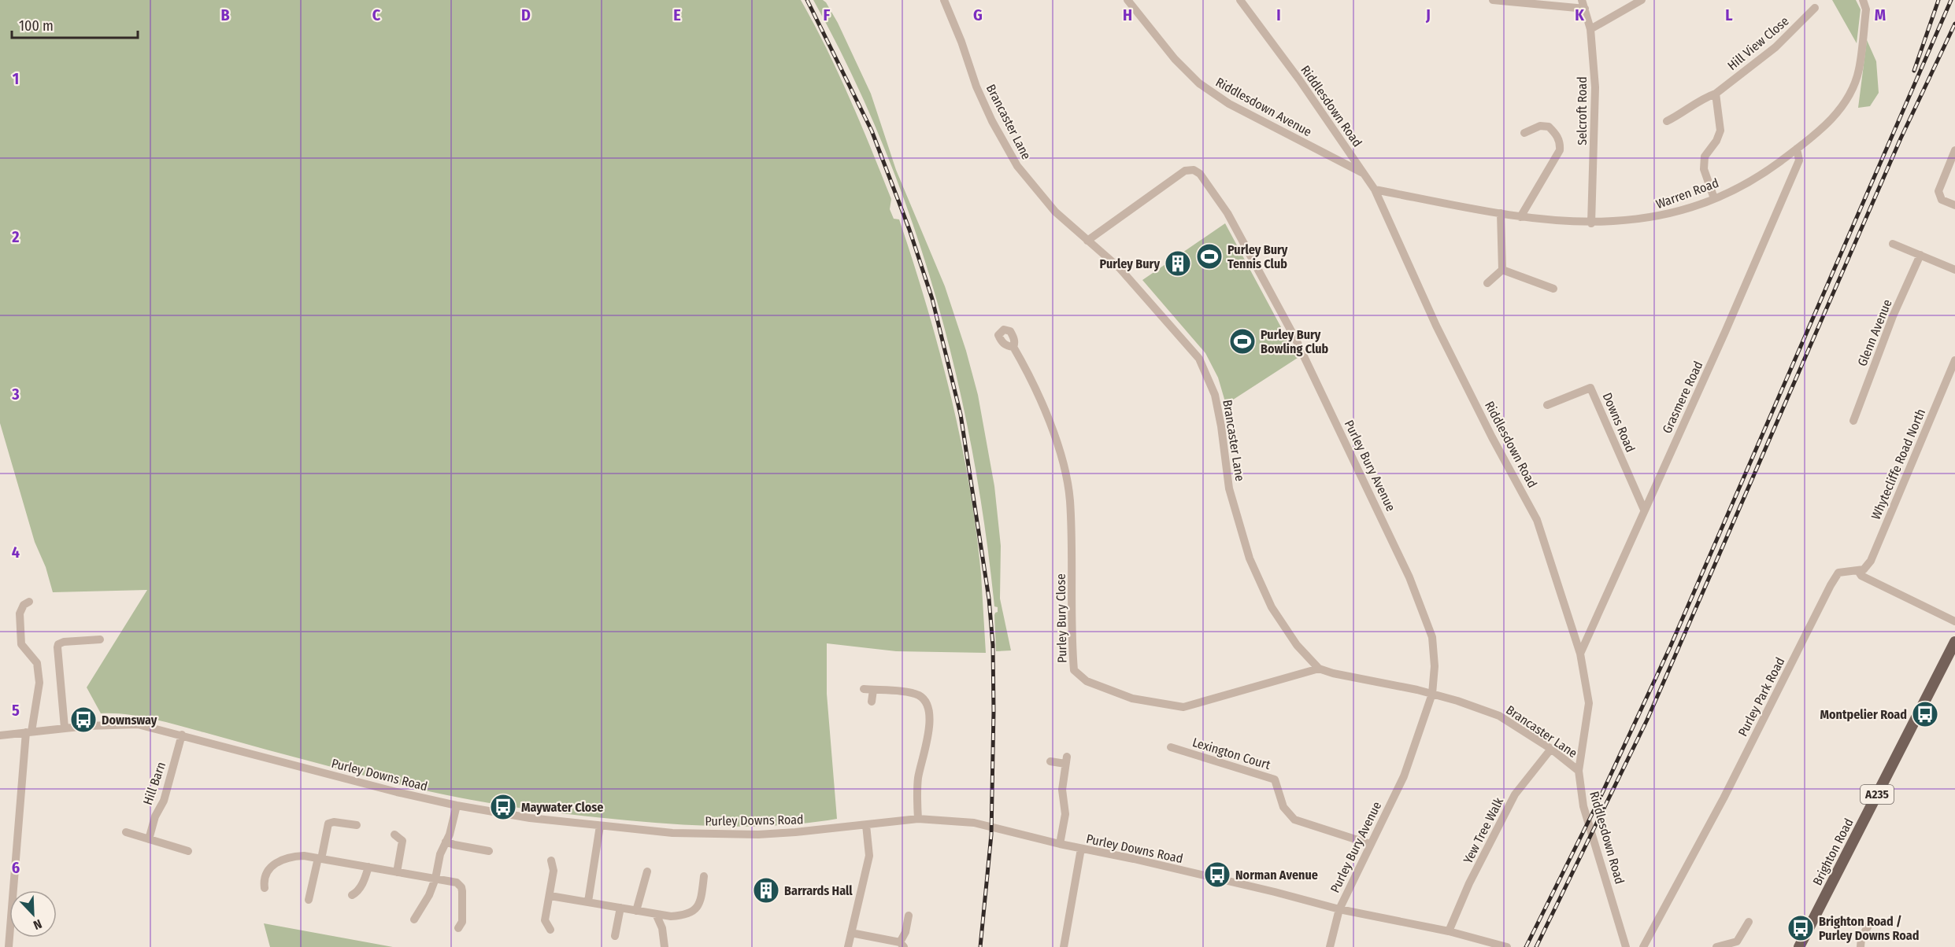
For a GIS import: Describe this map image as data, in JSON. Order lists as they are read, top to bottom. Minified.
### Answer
{"streets":{"main road":["A235","Brighton Road"],"street":["Hill View Close","Riddlesdown Road","Riddlesdown Avenue","Selcroft Road","Brancaster Lane","Warren Road","Glenn Avenue","Grasmere Road","Downs Road","Whytecliffe Road North","Purley Bury Avenue","Purley Bury Close","Purley Park Road","Lexington Court","Purley Downs Road","Hill Barn","Yew Tree Walk"]},"crossings":[["Riddlesdown Road","Riddlesdown Avenue"],["Riddlesdown Road","Brancaster Lane"],["Riddlesdown Road","Warren Road"],["Riddlesdown Road","Grasmere Road"],["Selcroft Road","Warren Road"],["Brancaster Lane","Purley Bury Avenue"],["Brancaster Lane","Purley Bury Close"],["Brancaster Lane","Yew Tree Walk"],["Warren Road","Grasmere Road"],["Grasmere Road","Downs Road"],["Whytecliffe Road North","Purley Park Road"],["Purley Bury Avenue","Lexington Court"],["Purley Bury Avenue","Purley Downs Road"],["Purley Downs Road","Hill Barn"],["Purley Downs Road","Yew Tree Walk"]],"places":{"sports":["Purley Bury Tennis Club","Purley Bury Bowling Club"],"building":["Purley Bury","Barrards Hall"],"bus stop":["Montpelier Road","Downsway","Maywater Close","Norman Avenue","Brighton Road / Purley Downs Road"]},"scale_bar":"100 m","north":"bottom right","grid":{"columns":["B","C","D","E","F","G","H","I","J","K","L","M"],"rows":["1","2","3","4","5","6"]}}
